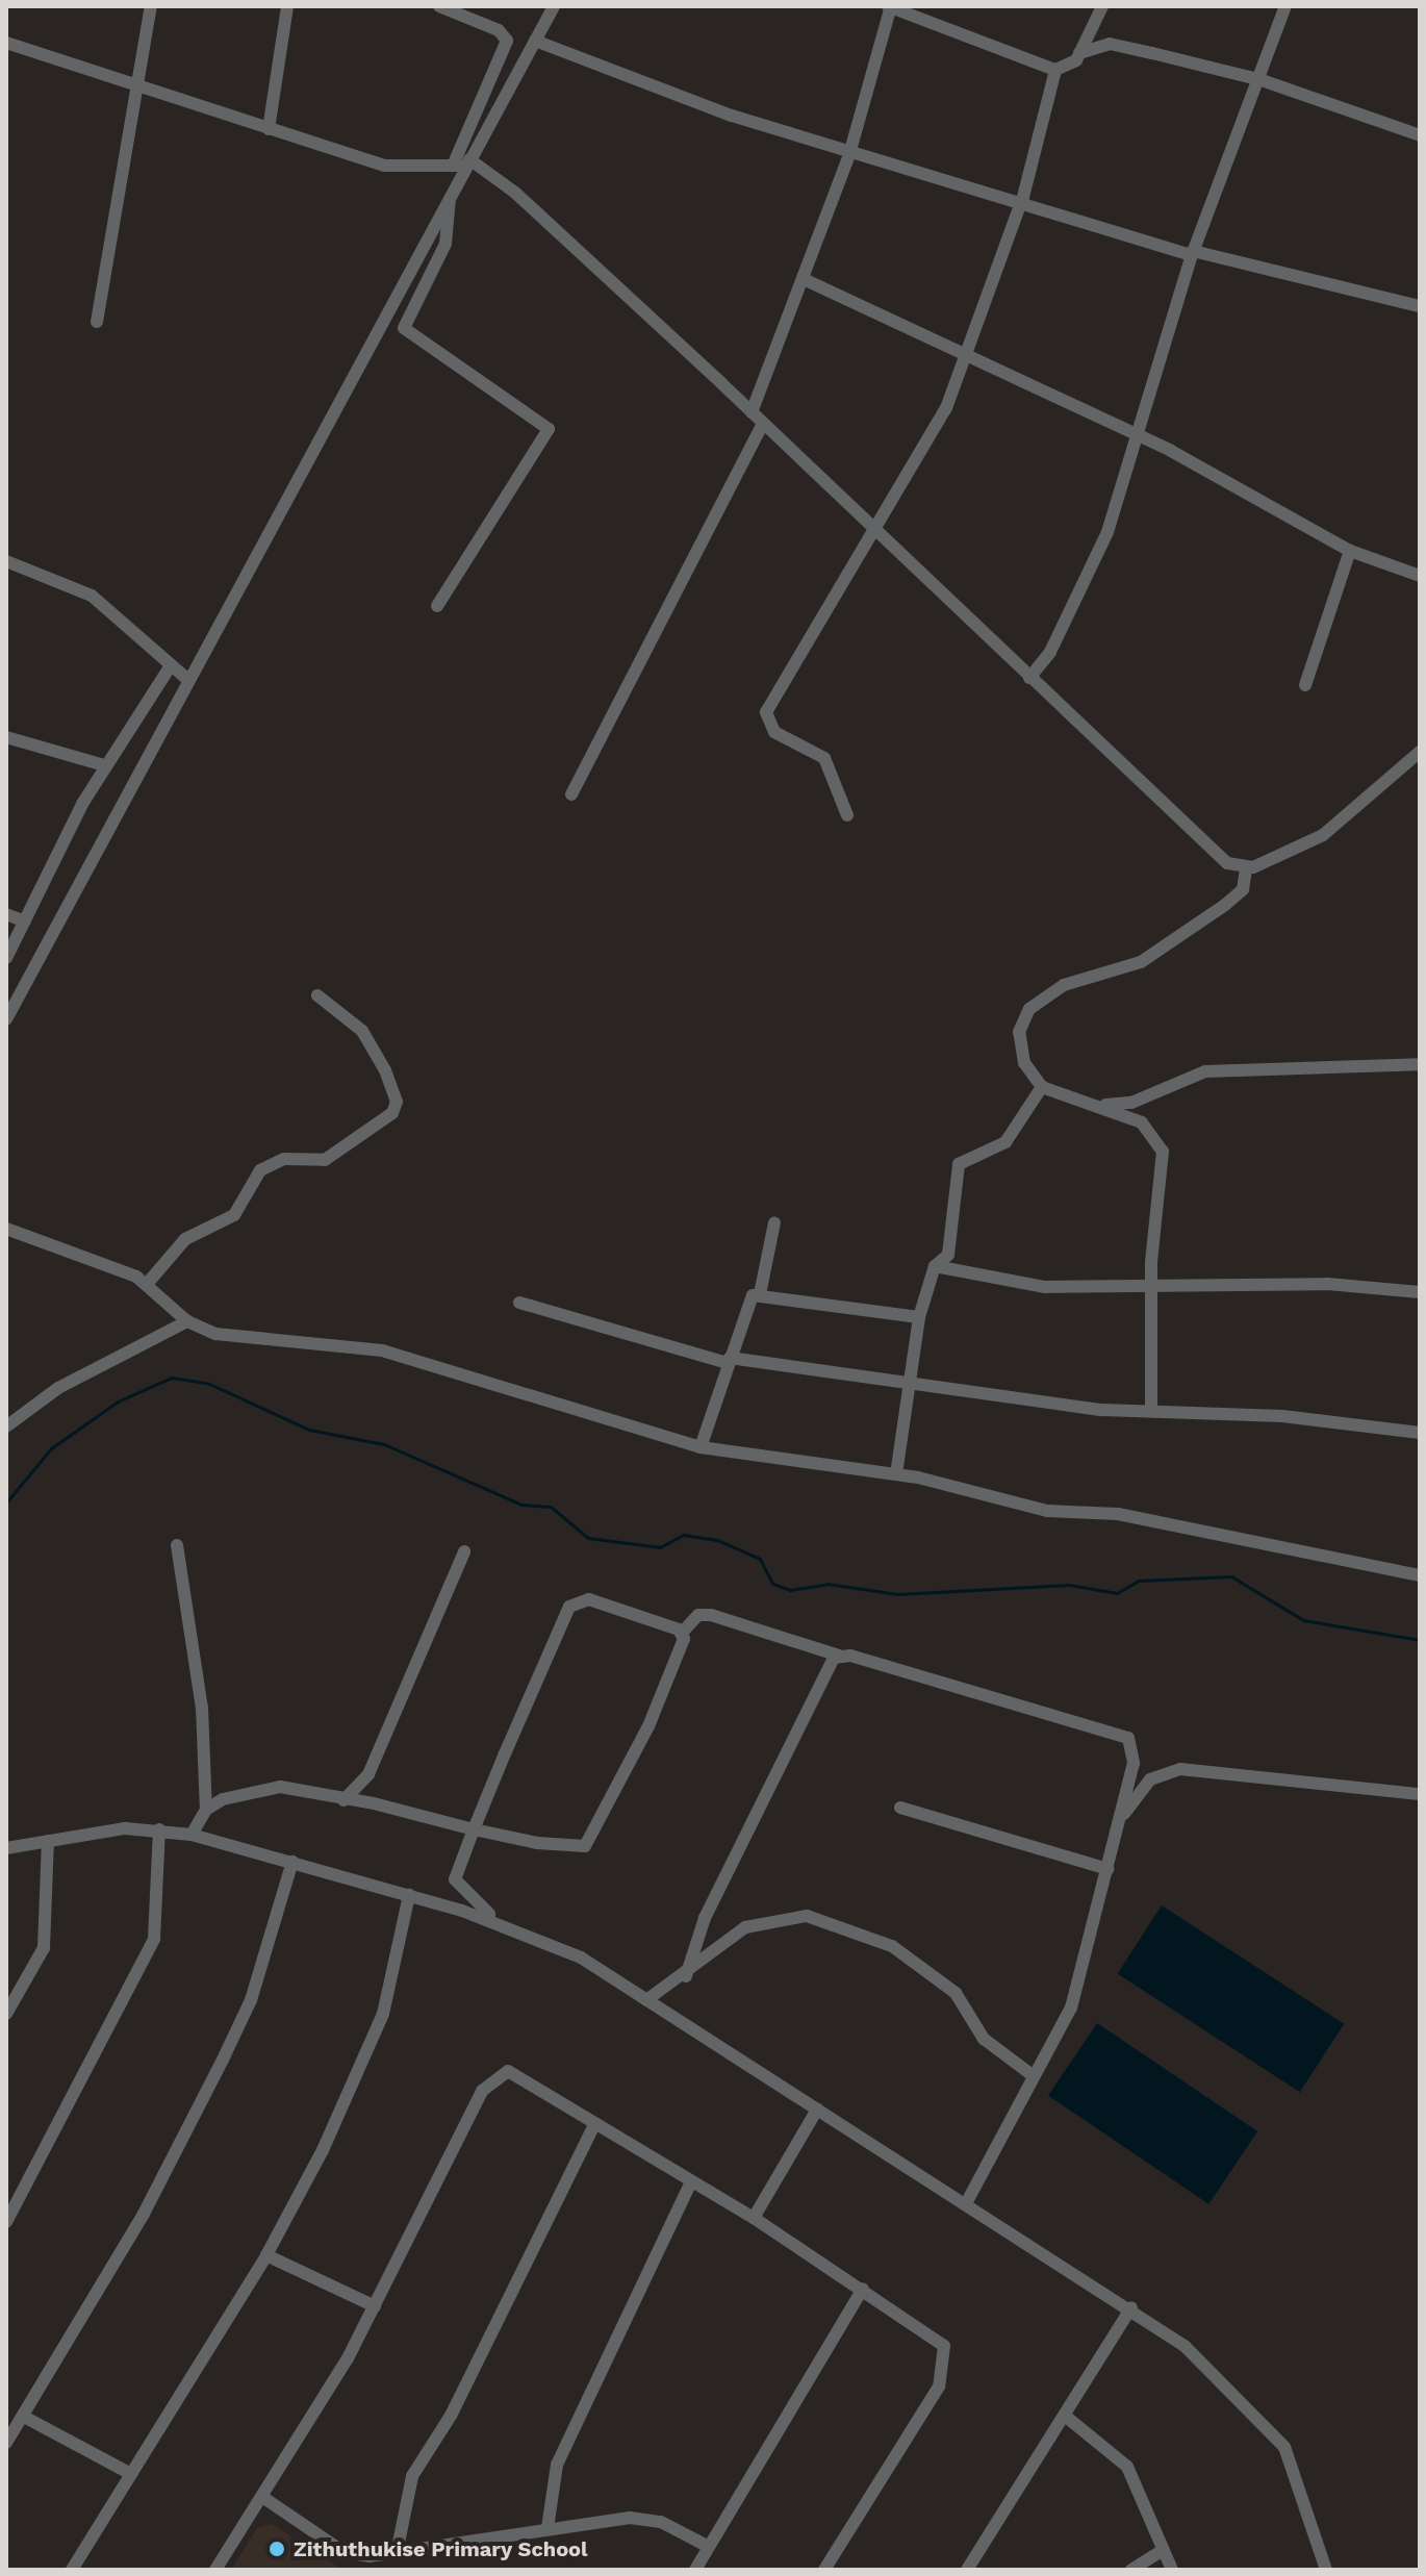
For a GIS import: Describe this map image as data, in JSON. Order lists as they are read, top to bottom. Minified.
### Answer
{"places":["Zithuthukise Primary School"]}
